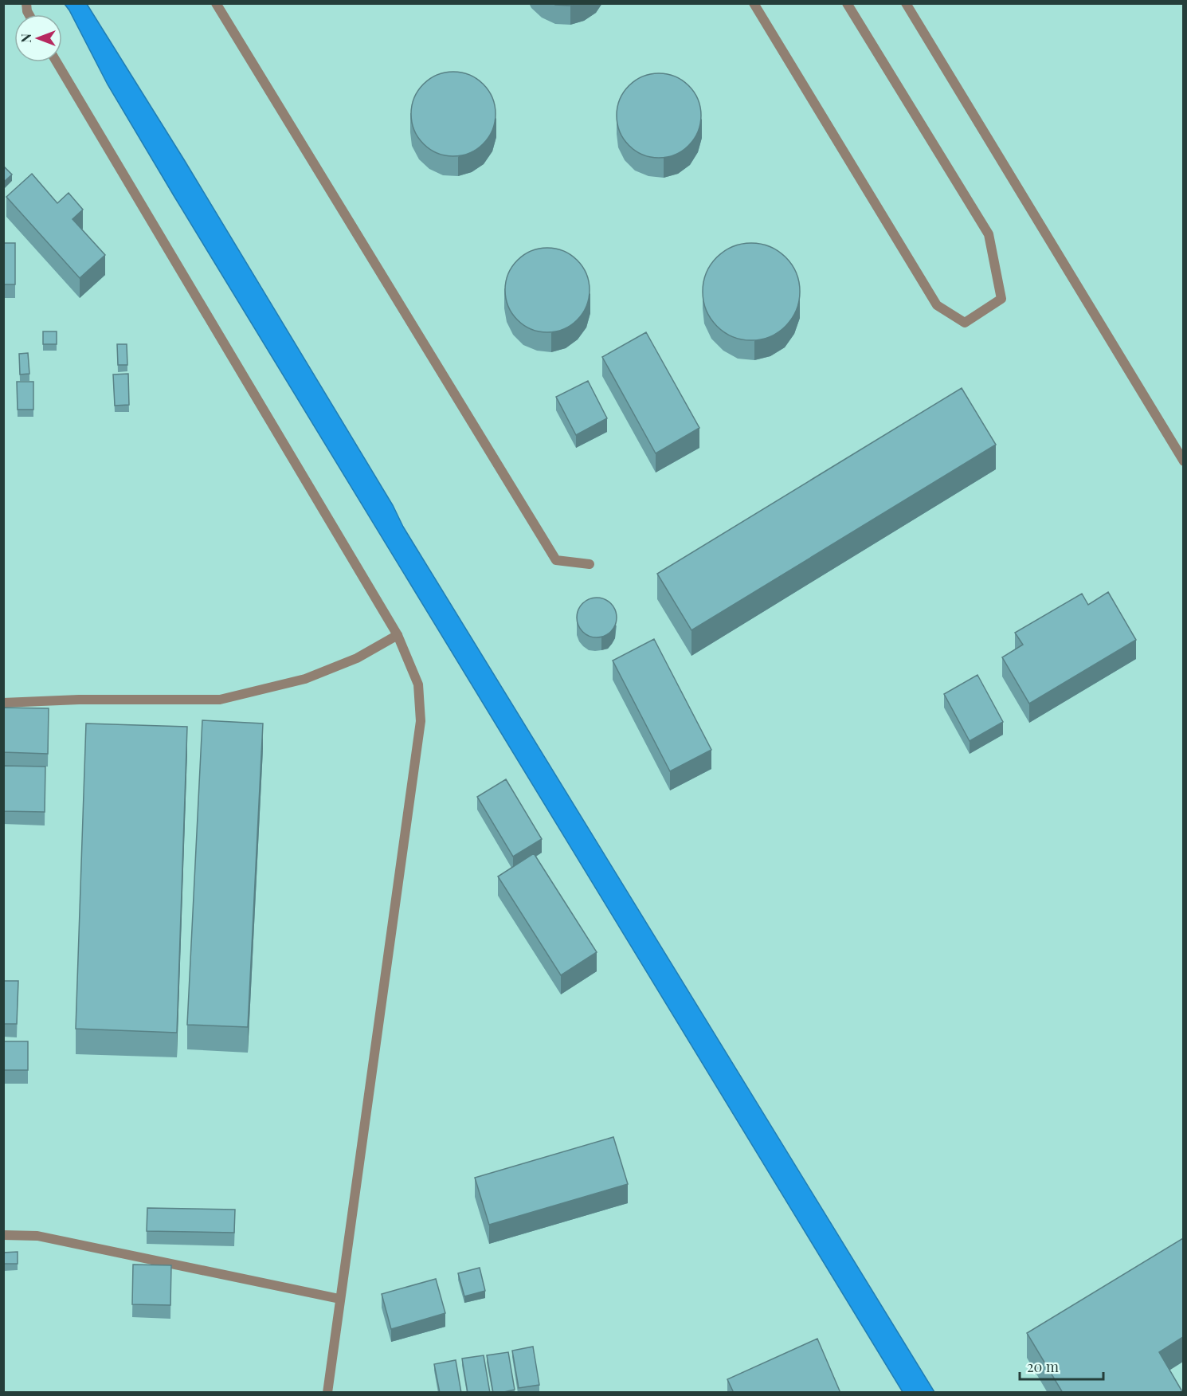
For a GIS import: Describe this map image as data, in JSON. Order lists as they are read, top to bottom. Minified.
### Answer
{"scale_bar":"20 m","north":"left"}
